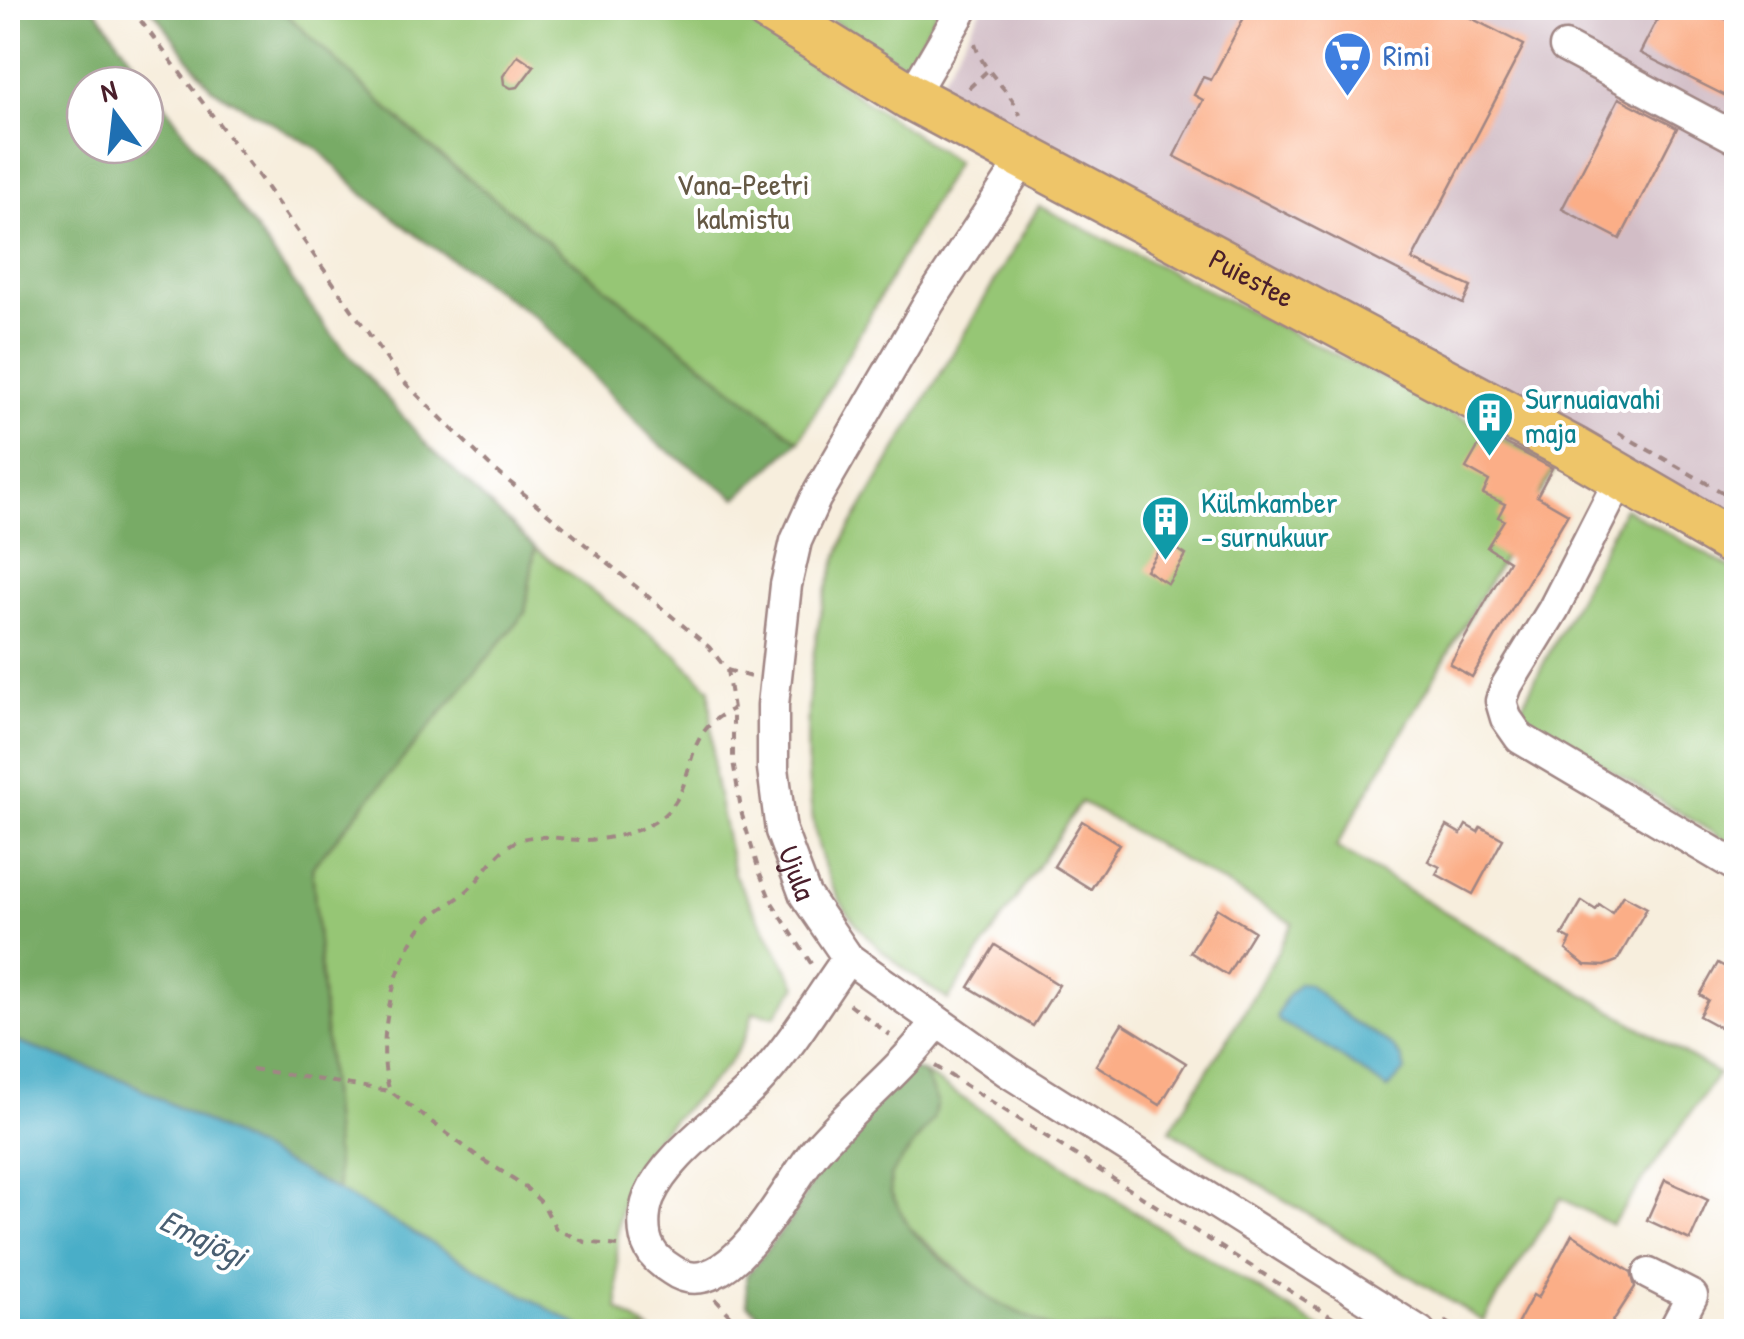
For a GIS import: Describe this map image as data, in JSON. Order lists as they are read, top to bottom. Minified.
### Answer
{"streets":{"highway":["Puiestee"],"street":["Ujula"]},"crossings":[["Puiestee","Ujula"]],"water":["Emajõgi"],"parks":["Vana-Peetri kalmistu"],"places":{"supermarket":["Rimi"],"building":["Surnuaiavahi maja","Külmkamber - surnukuur"]},"north":"top"}
